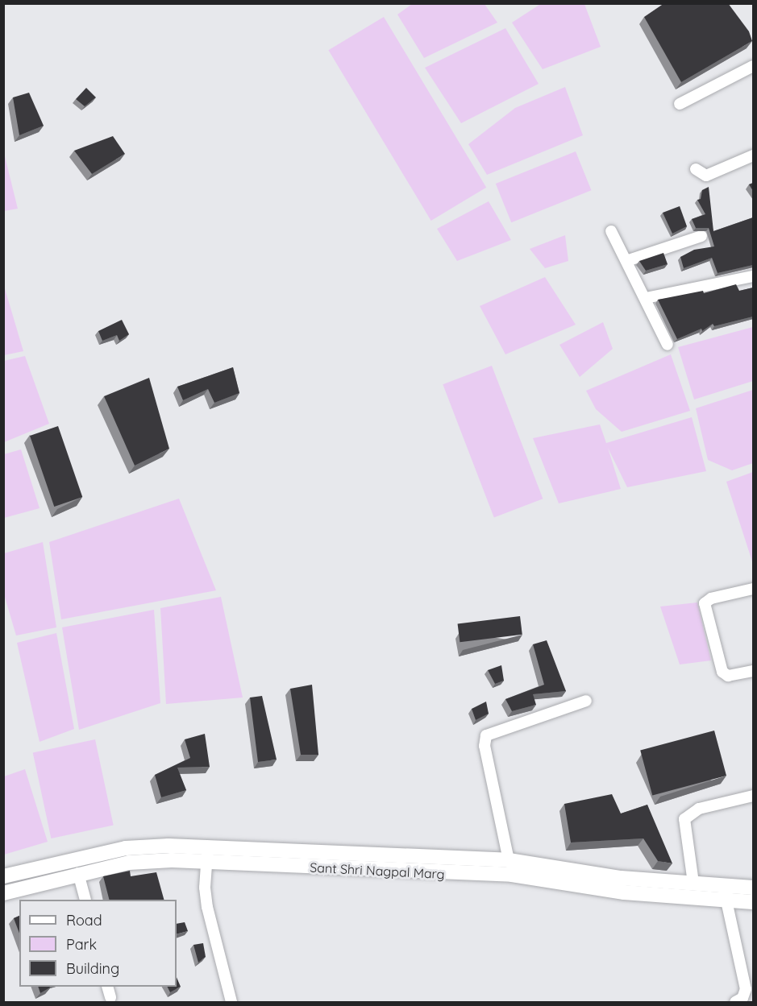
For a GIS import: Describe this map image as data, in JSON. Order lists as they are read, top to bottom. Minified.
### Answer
{"streets":{"street":["Sant Shri Nagpal Marg"]},"legend":["Road","Park","Building"]}
